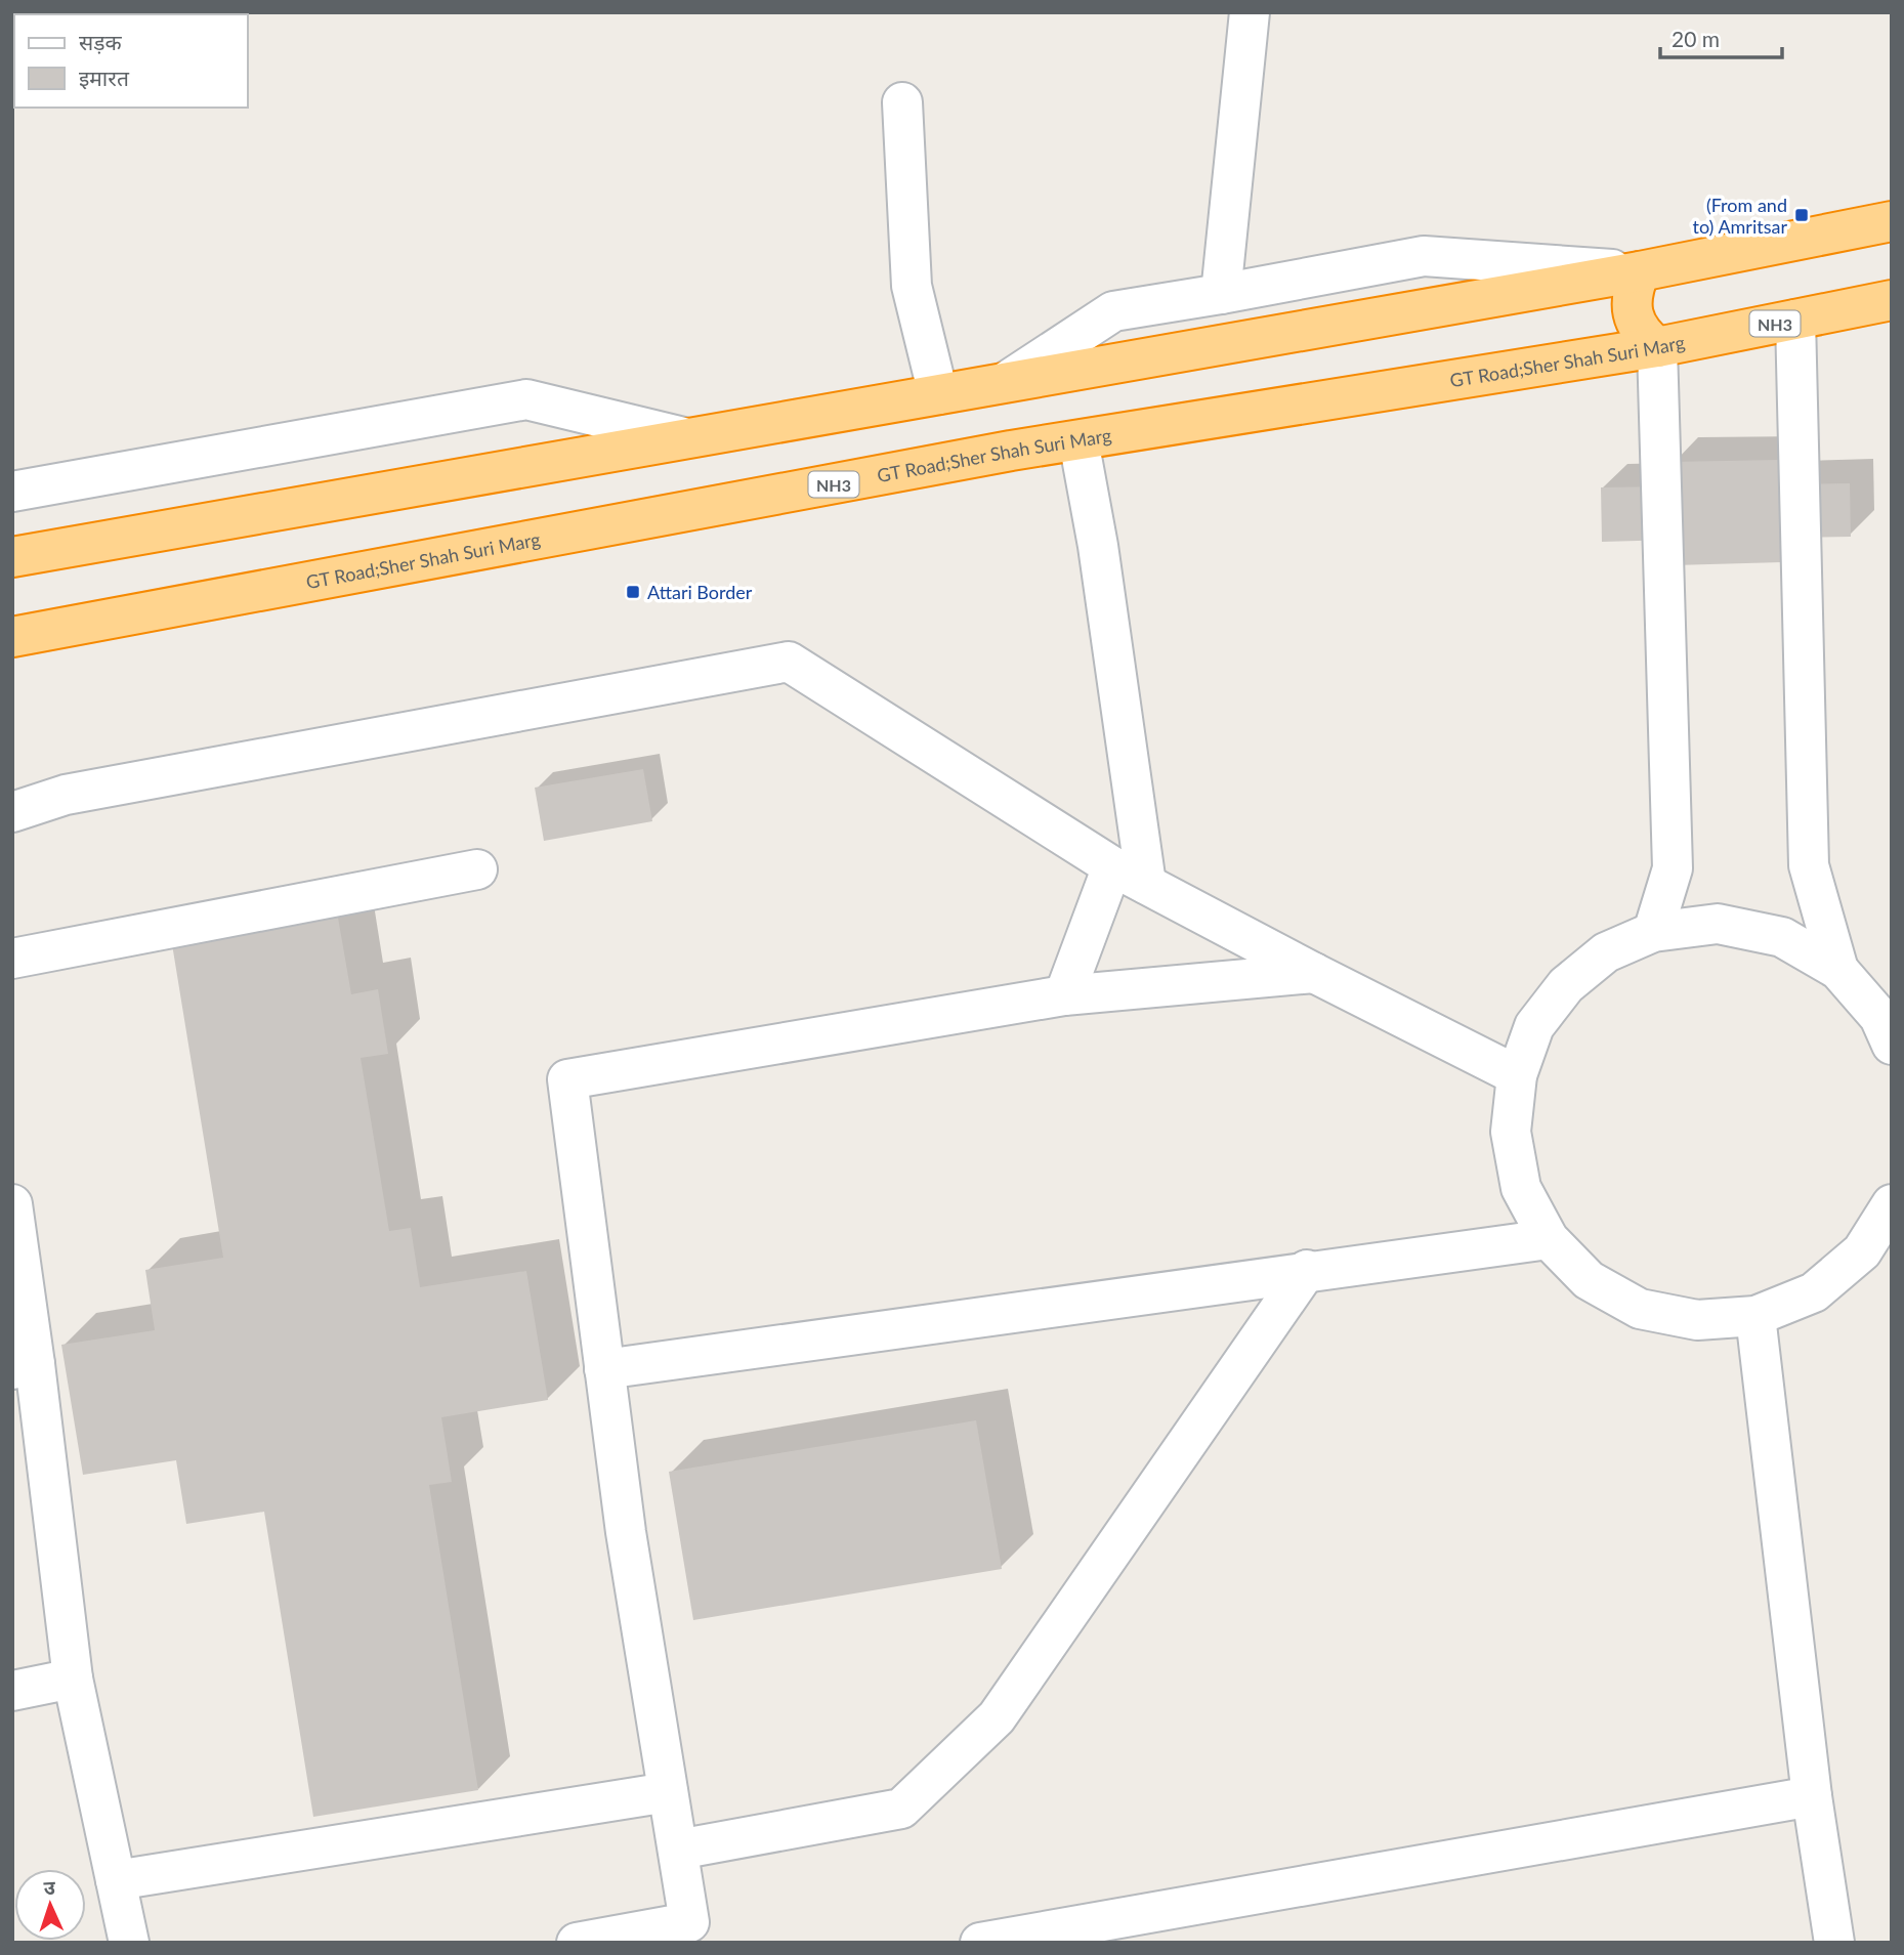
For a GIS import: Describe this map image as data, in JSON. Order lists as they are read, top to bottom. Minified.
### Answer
{"streets":{"highway":["NH3","GT Road;Sher Shah Suri Marg"]},"places":{"transit":["(From and to) Amritsar","Attari Border"]},"legend":["सड़क","इमारत"],"scale_bar":"20 m","north":"top"}
